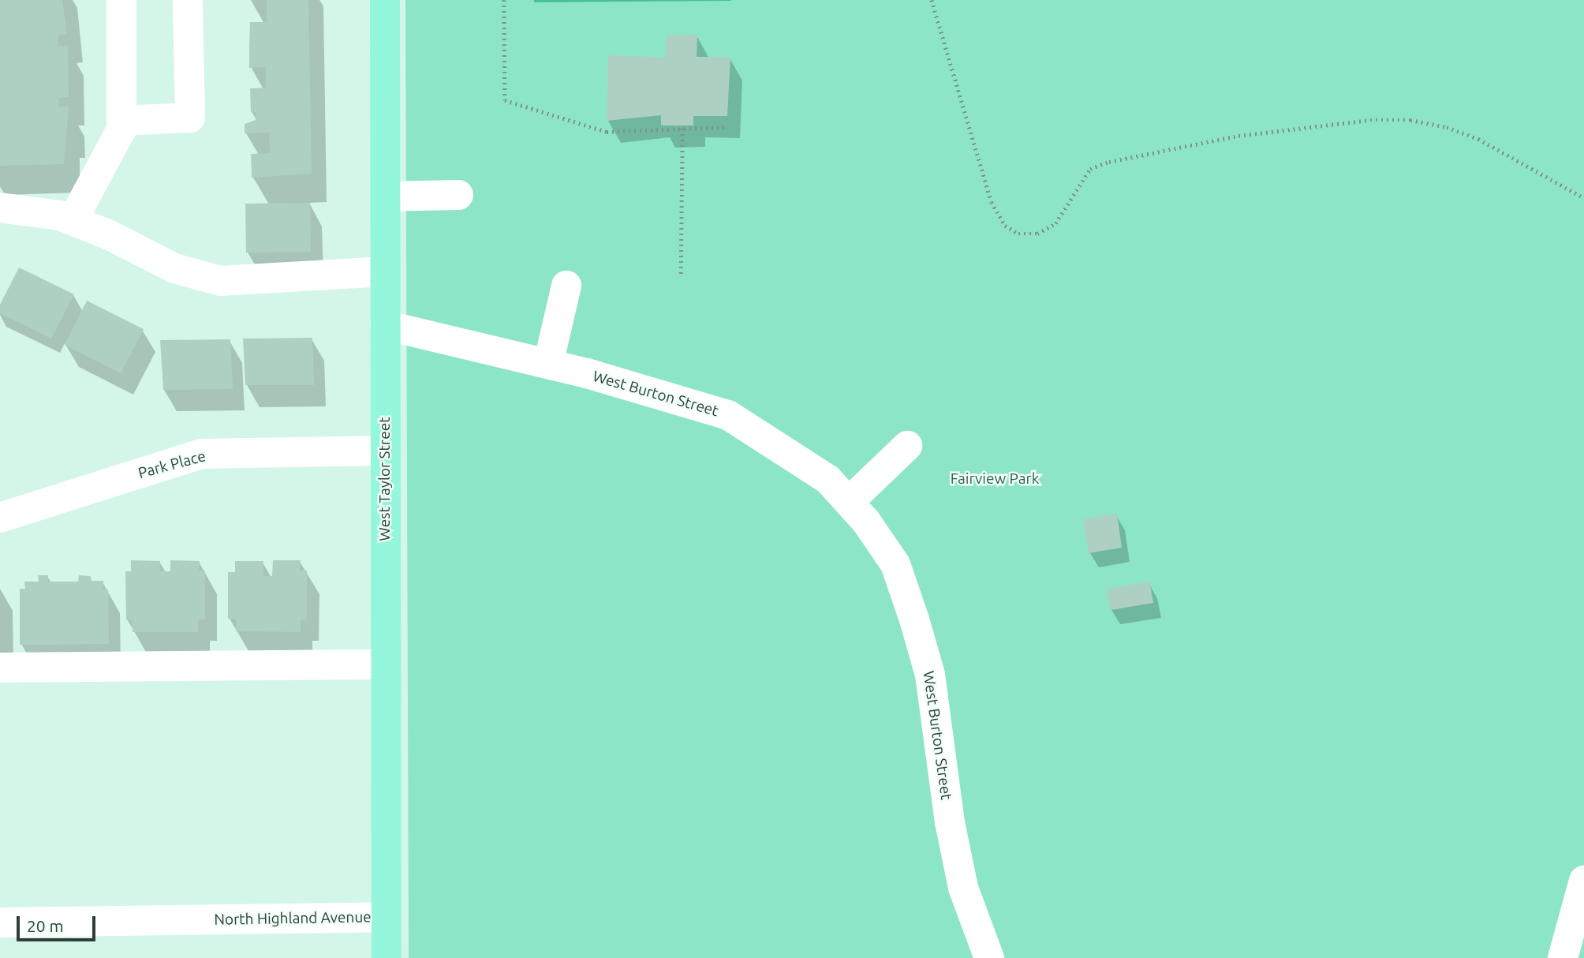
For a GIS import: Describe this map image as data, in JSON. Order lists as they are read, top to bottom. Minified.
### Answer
{"streets":{"main road":["West Taylor Street"],"street":["West Burton Street","Park Place","North Highland Avenue"]},"crossings":[["West Burton Street","West Taylor Street"],["Park Place","West Taylor Street"],["West Taylor Street","North Highland Avenue"]],"parks":["Fairview Park"],"scale_bar":"20 m"}
